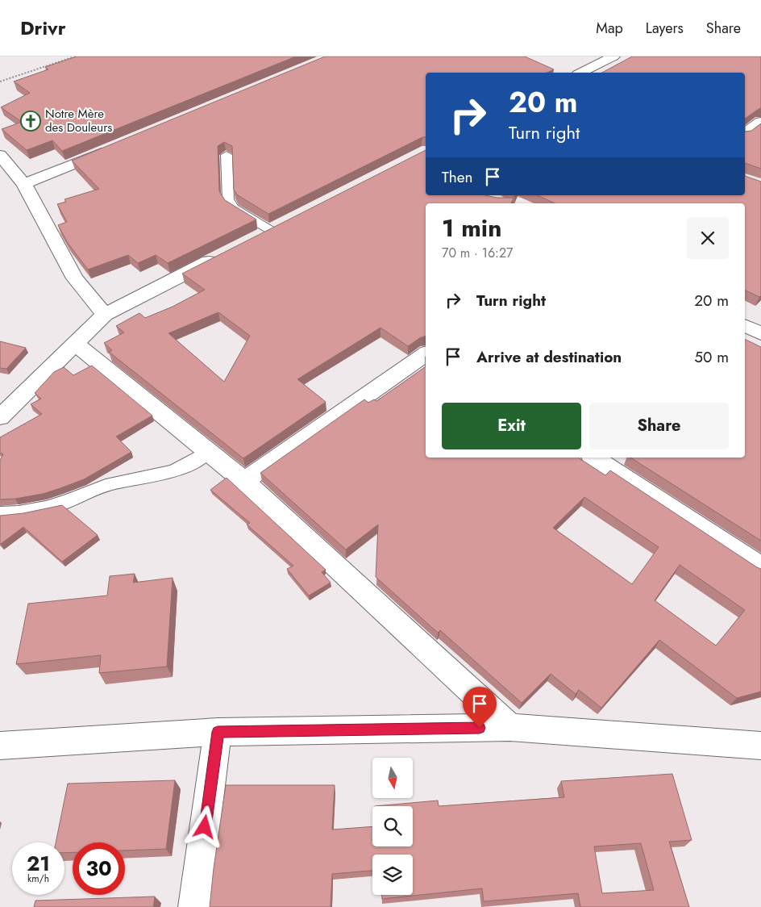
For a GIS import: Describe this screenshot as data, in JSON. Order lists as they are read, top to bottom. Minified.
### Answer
{"places":{"church":["Notre Mère des Douleurs"]},"north":"bottom","page":{"header":"Drivr","nav":["Map","Layers","Share"],"turn":["20 m","Turn right"],"then":"Then","heading":["1 min","70 m · 16:27"],"list":[{"name":"Turn right","value":"20 m"},{"name":"Arrive at destination","value":"50 m"}],"buttons":["Exit","Share"],"speed":"21 km/h","limit":"30"}}
